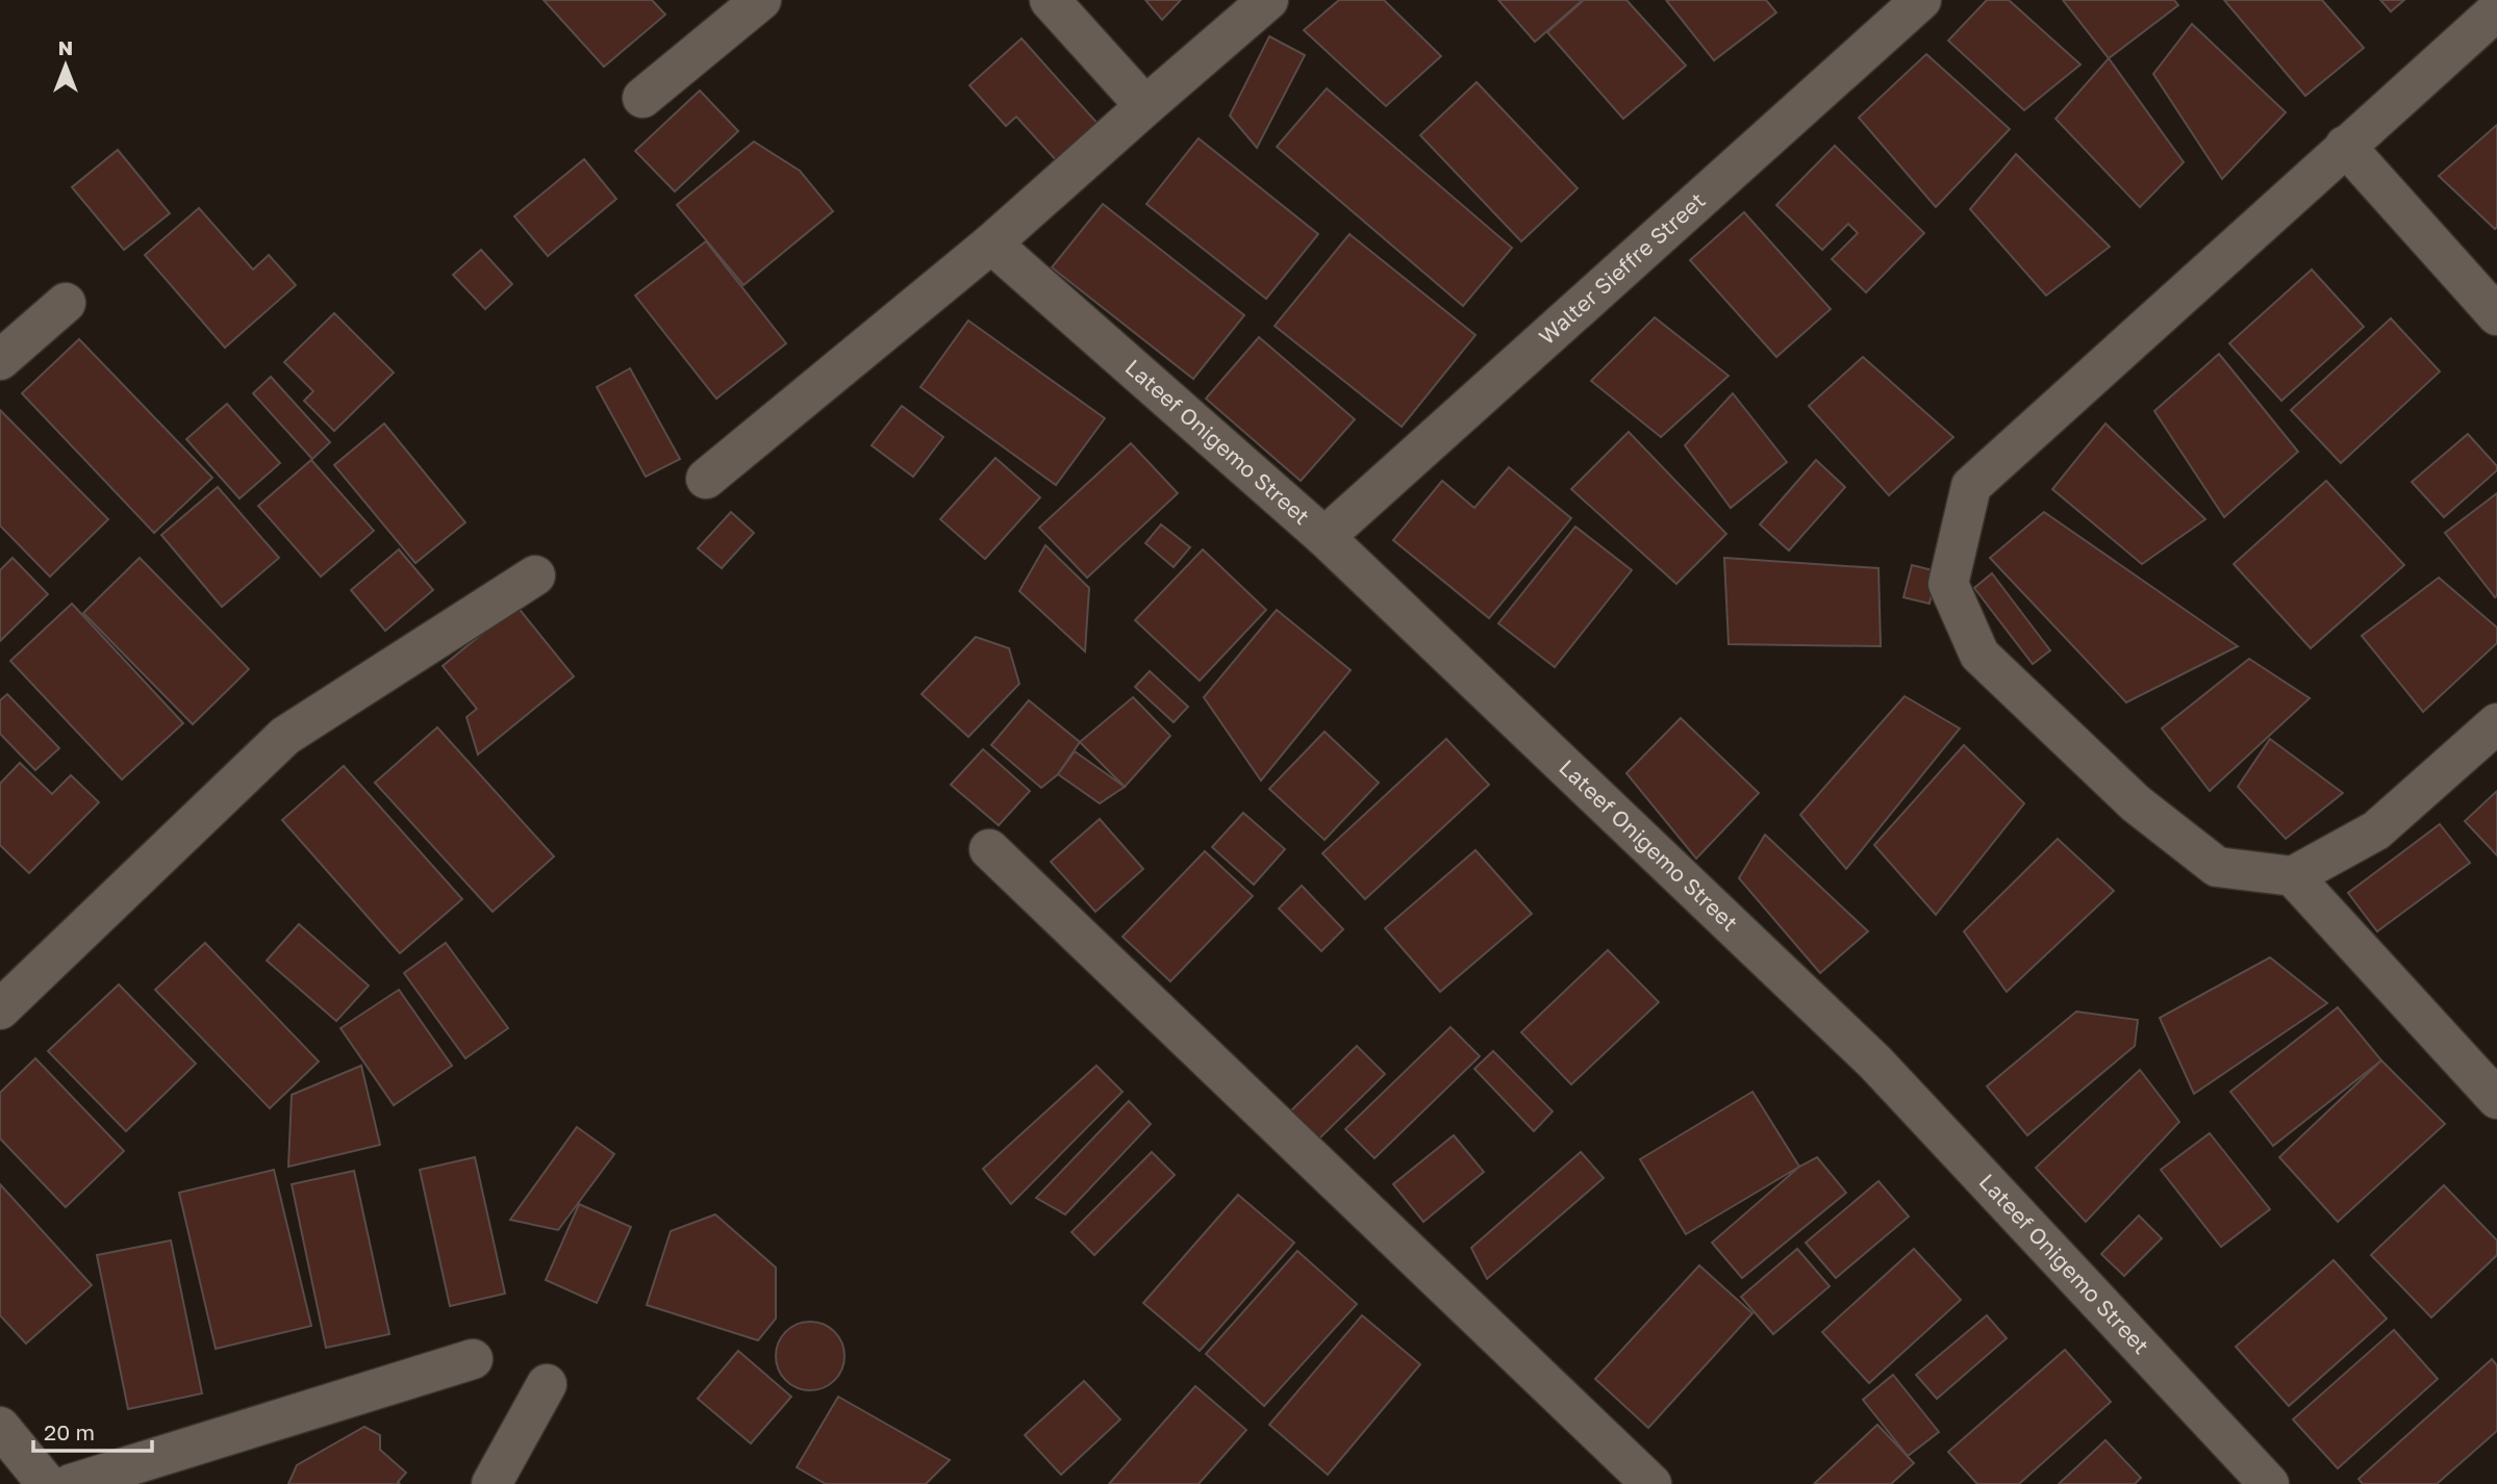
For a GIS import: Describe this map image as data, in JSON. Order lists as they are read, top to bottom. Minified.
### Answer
{"streets":{"street":["Walter Sieffre Street","Lateef Onigemo Street"]},"crossings":[["Walter Sieffre Street","Lateef Onigemo Street"]],"scale_bar":"20 m","north":"top"}
